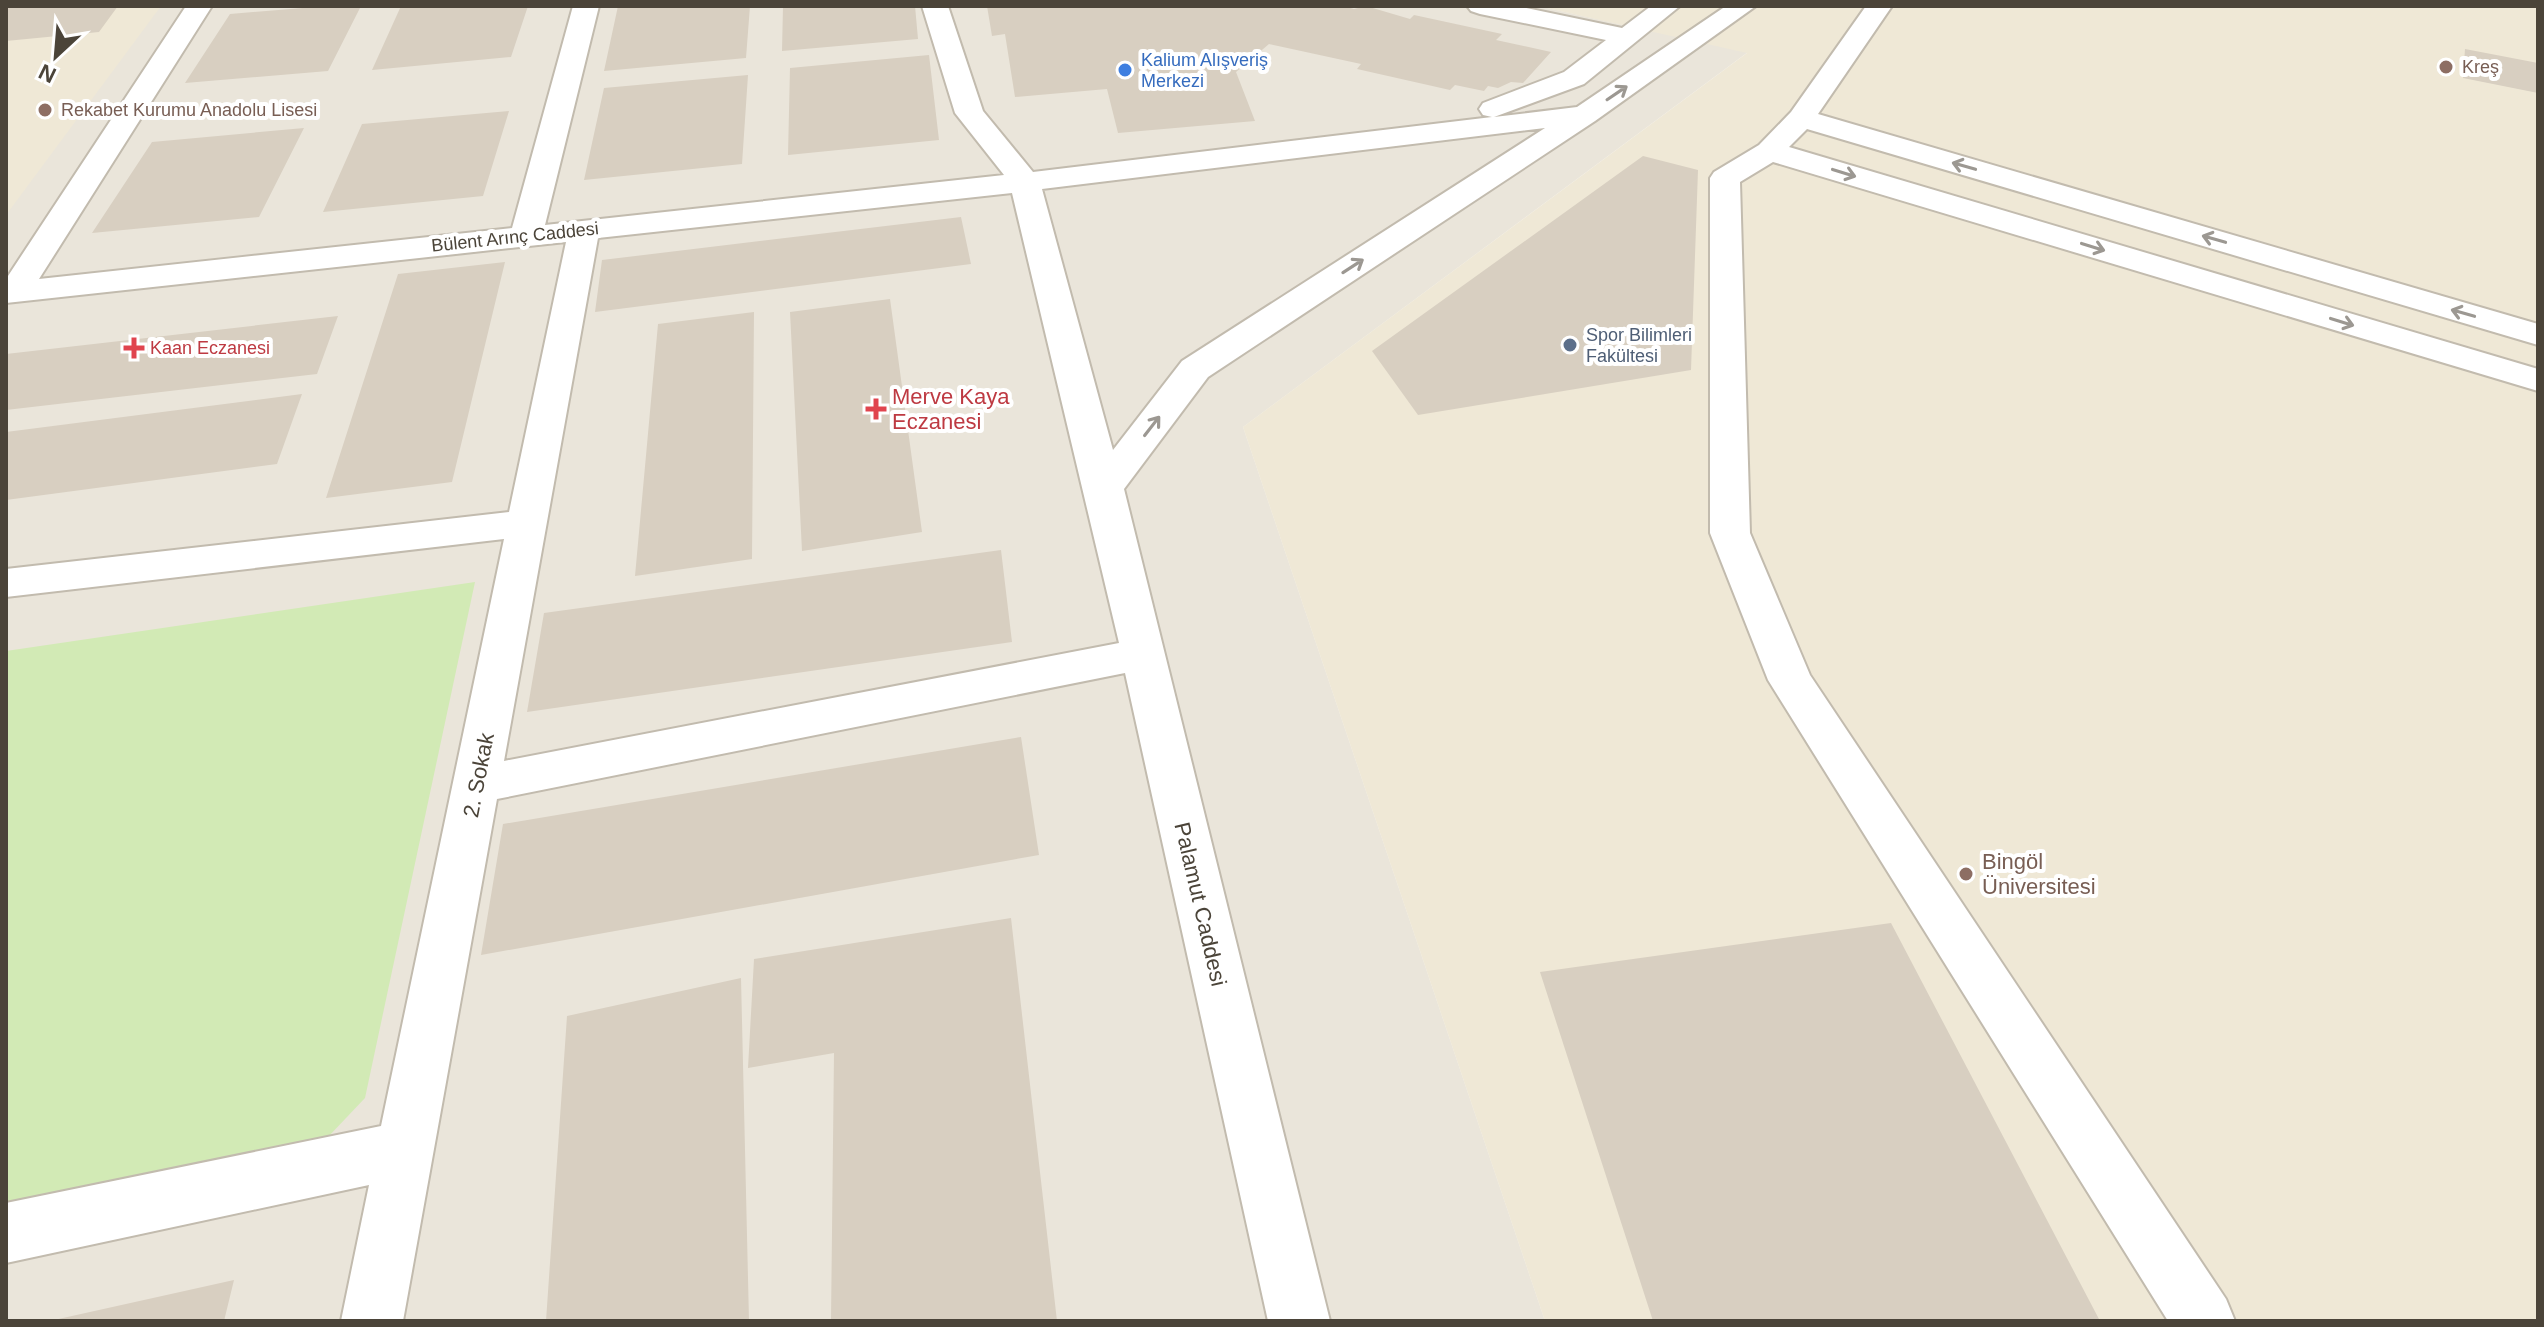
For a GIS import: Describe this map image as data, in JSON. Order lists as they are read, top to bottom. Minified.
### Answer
{"streets":{"street":["Bülent Arınç Caddesi","2. Sokak","Palamut Caddesi"]},"crossings":[["Bülent Arınç Caddesi","2. Sokak"],["Bülent Arınç Caddesi","Palamut Caddesi"]],"places":{"other":["Kreş","Kalium Alışveriş Merkezi","Rekabet Kurumu Anadolu Lisesi","Spor Bilimleri Fakültesi","Bingöl Üniversitesi"],"health":["Kaan Eczanesi","Merve Kaya Eczanesi"]},"north":"bottom left"}
